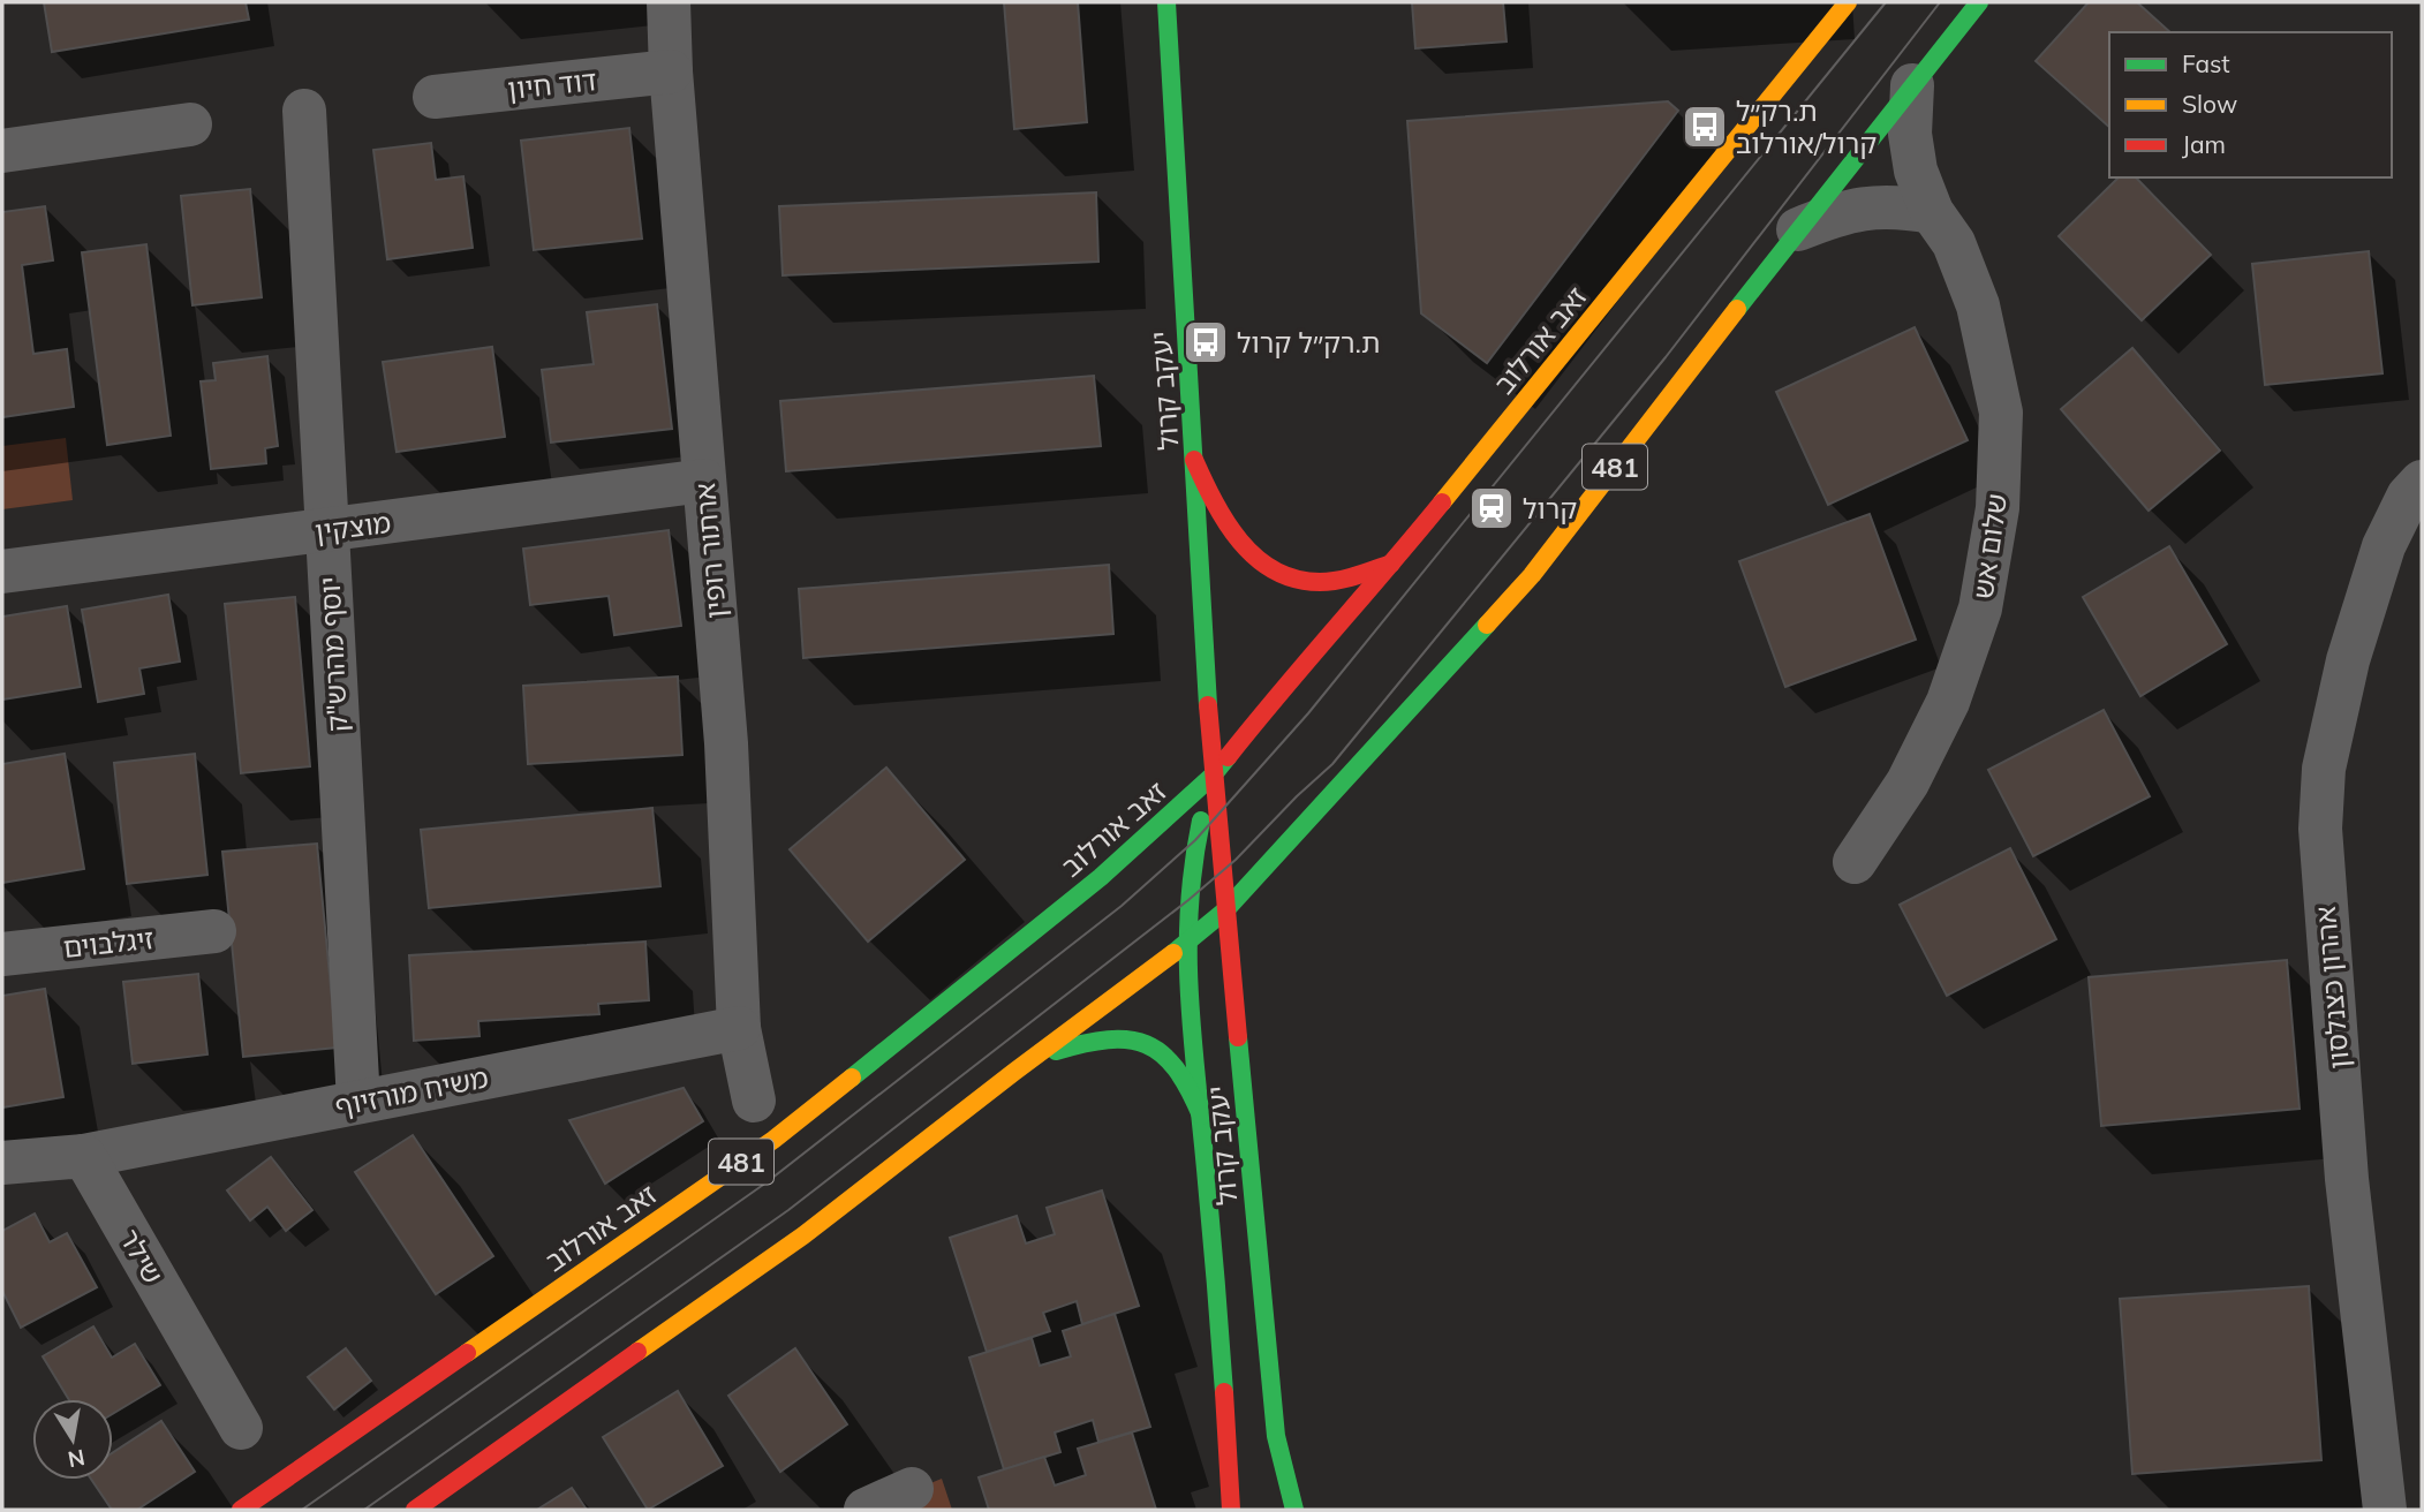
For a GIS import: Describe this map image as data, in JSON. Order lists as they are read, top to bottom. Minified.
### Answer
{"streets":{"main road":["זאב אורלוב","יעקב קרול","481"],"street":["דוד חיון","מוצקין","שלום אש","ארתור רופין","יוסף מהרש\"ק","זיגלבוים","אהרון כצנלסון","משיח מורזיוף","שילר"]},"crossings":[["דוד חיון","ארתור רופין"],["זאב אורלוב","יעקב קרול"],["יעקב קרול","481"],["481","שלום אש"],["מוצקין","ארתור רופין"],["מוצקין","יוסף מהרש\"ק"],["ארתור רופין","משיח מורזיוף"],["יוסף מהרש\"ק","משיח מורזיוף"],["משיח מורזיוף","שילר"]],"places":{"bus stop":["ת.רק״ל קרול/אורלוב","ת.רק״ל קרול"],"station":["קרול"]},"legend":["Fast","Slow","Jam"],"north":"bottom"}
